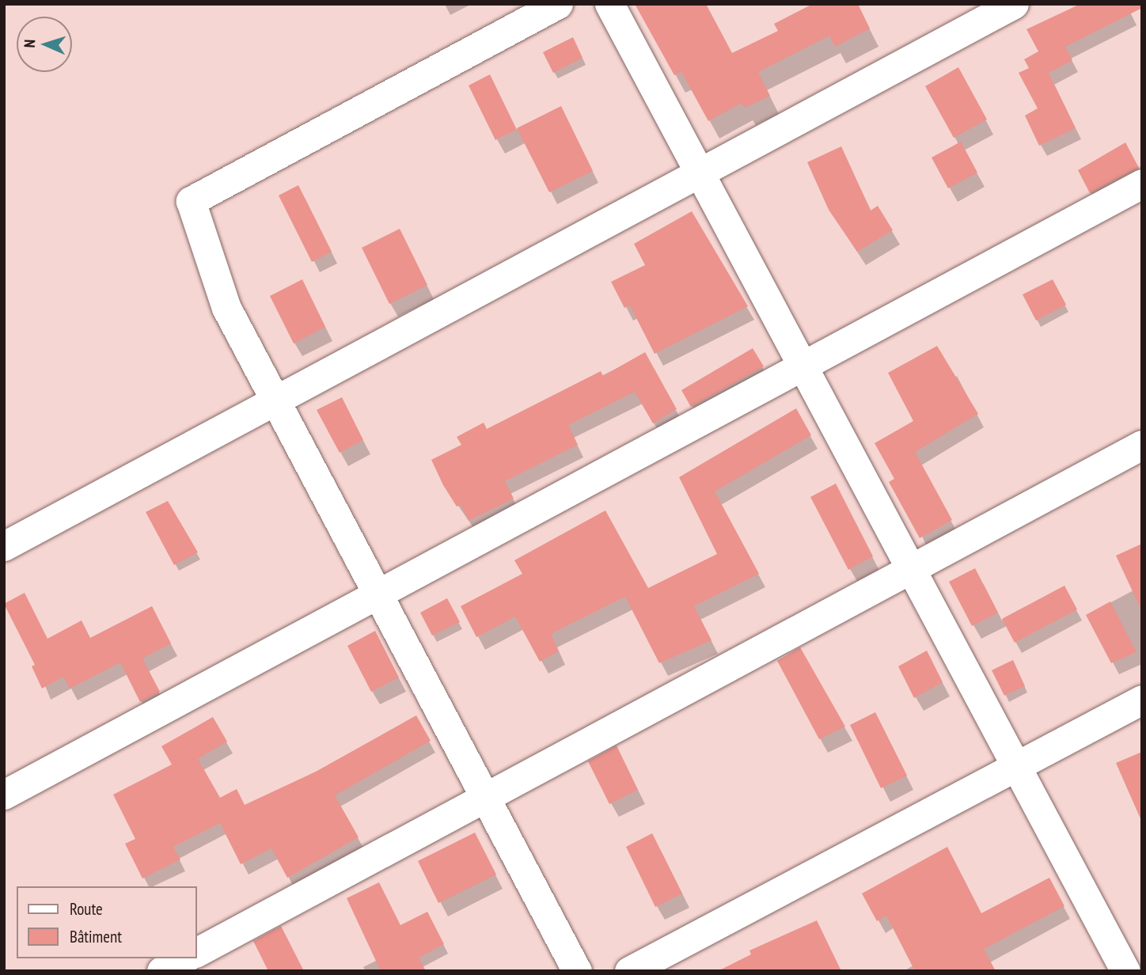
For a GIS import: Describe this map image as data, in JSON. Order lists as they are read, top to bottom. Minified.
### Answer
{"legend":["Route","Bâtiment"],"north":"left"}
